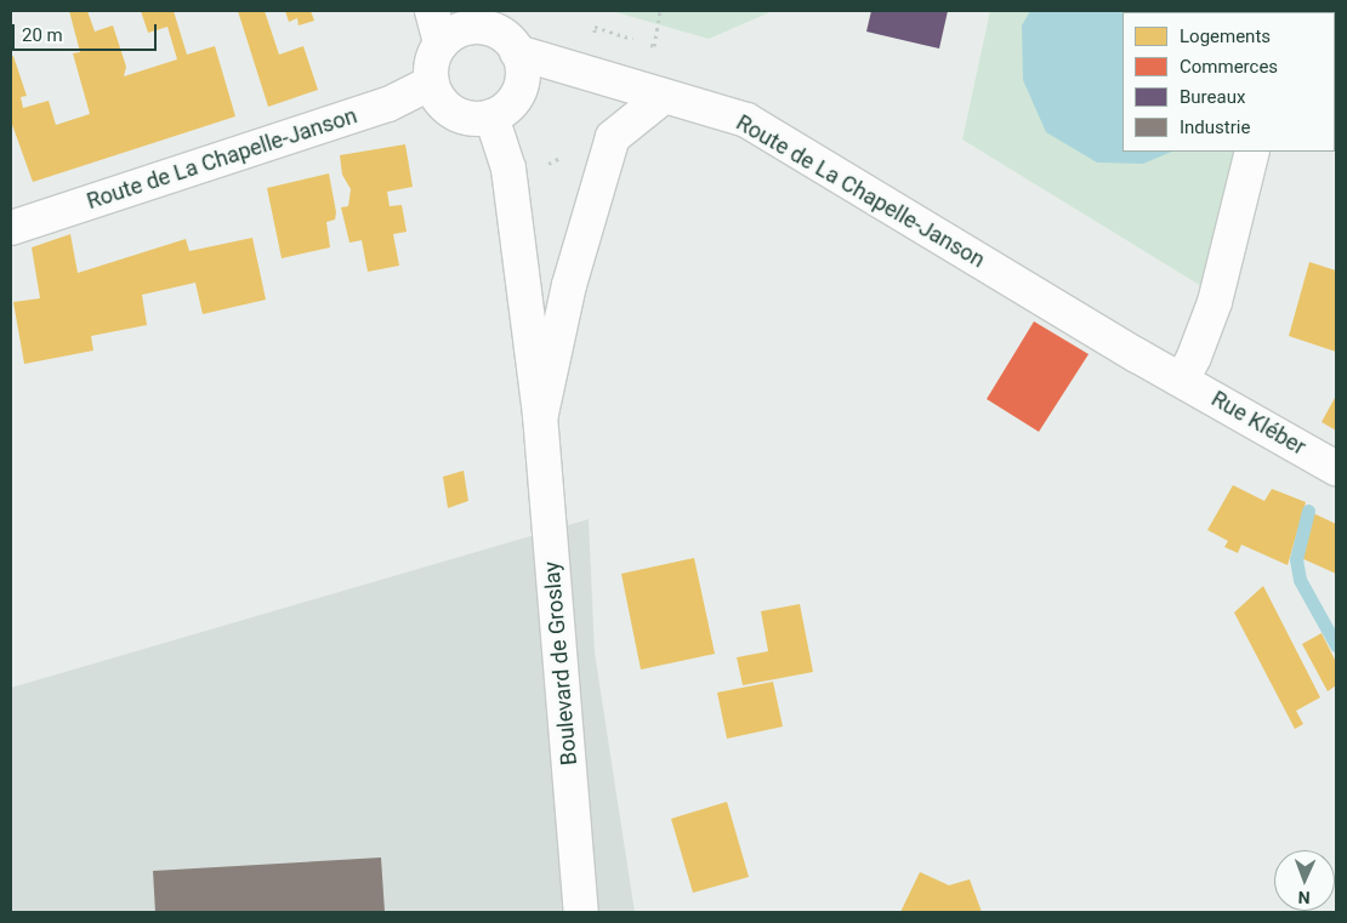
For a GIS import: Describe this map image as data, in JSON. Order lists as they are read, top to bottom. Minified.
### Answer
{"streets":{"street":["Route de La Chapelle-Janson","Rue Kléber","Boulevard de Groslay"]},"crossings":[["Route de La Chapelle-Janson","Rue Kléber"],["Route de La Chapelle-Janson","Boulevard de Groslay"]],"legend":["Logements","Commerces","Bureaux","Industrie"],"scale_bar":"20 m","north":"bottom"}
